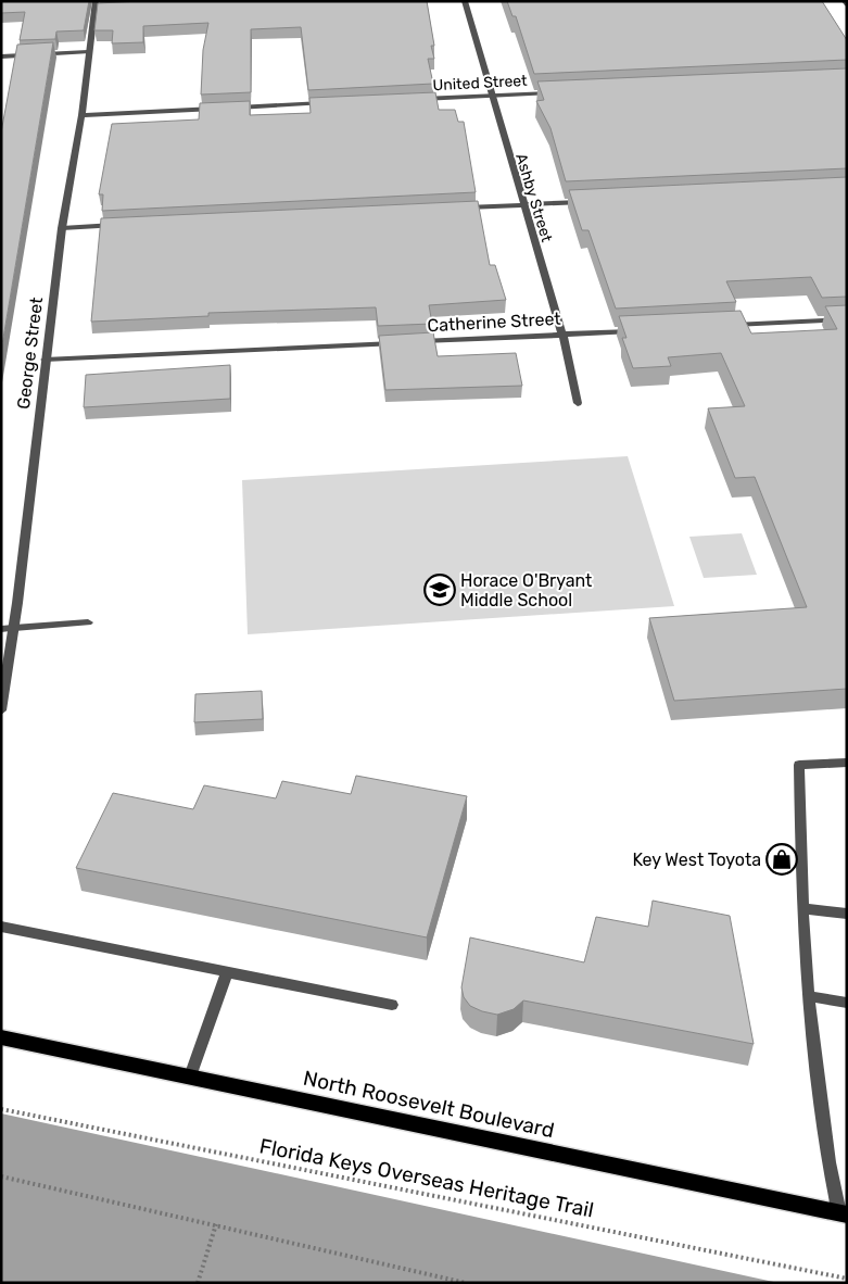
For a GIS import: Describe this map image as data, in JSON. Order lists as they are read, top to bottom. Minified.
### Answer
{"streets":{"main road":["North Roosevelt Boulevard"],"street":["United Street","Ashby Street","Catherine Street","George Street"],"path":["Florida Keys Overseas Heritage Trail"]},"crossings":[["United Street","Ashby Street"],["Ashby Street","Catherine Street"]],"places":{"school or university":["Horace O'Bryant Middle School"],"shop":["Key West Toyota"]}}
